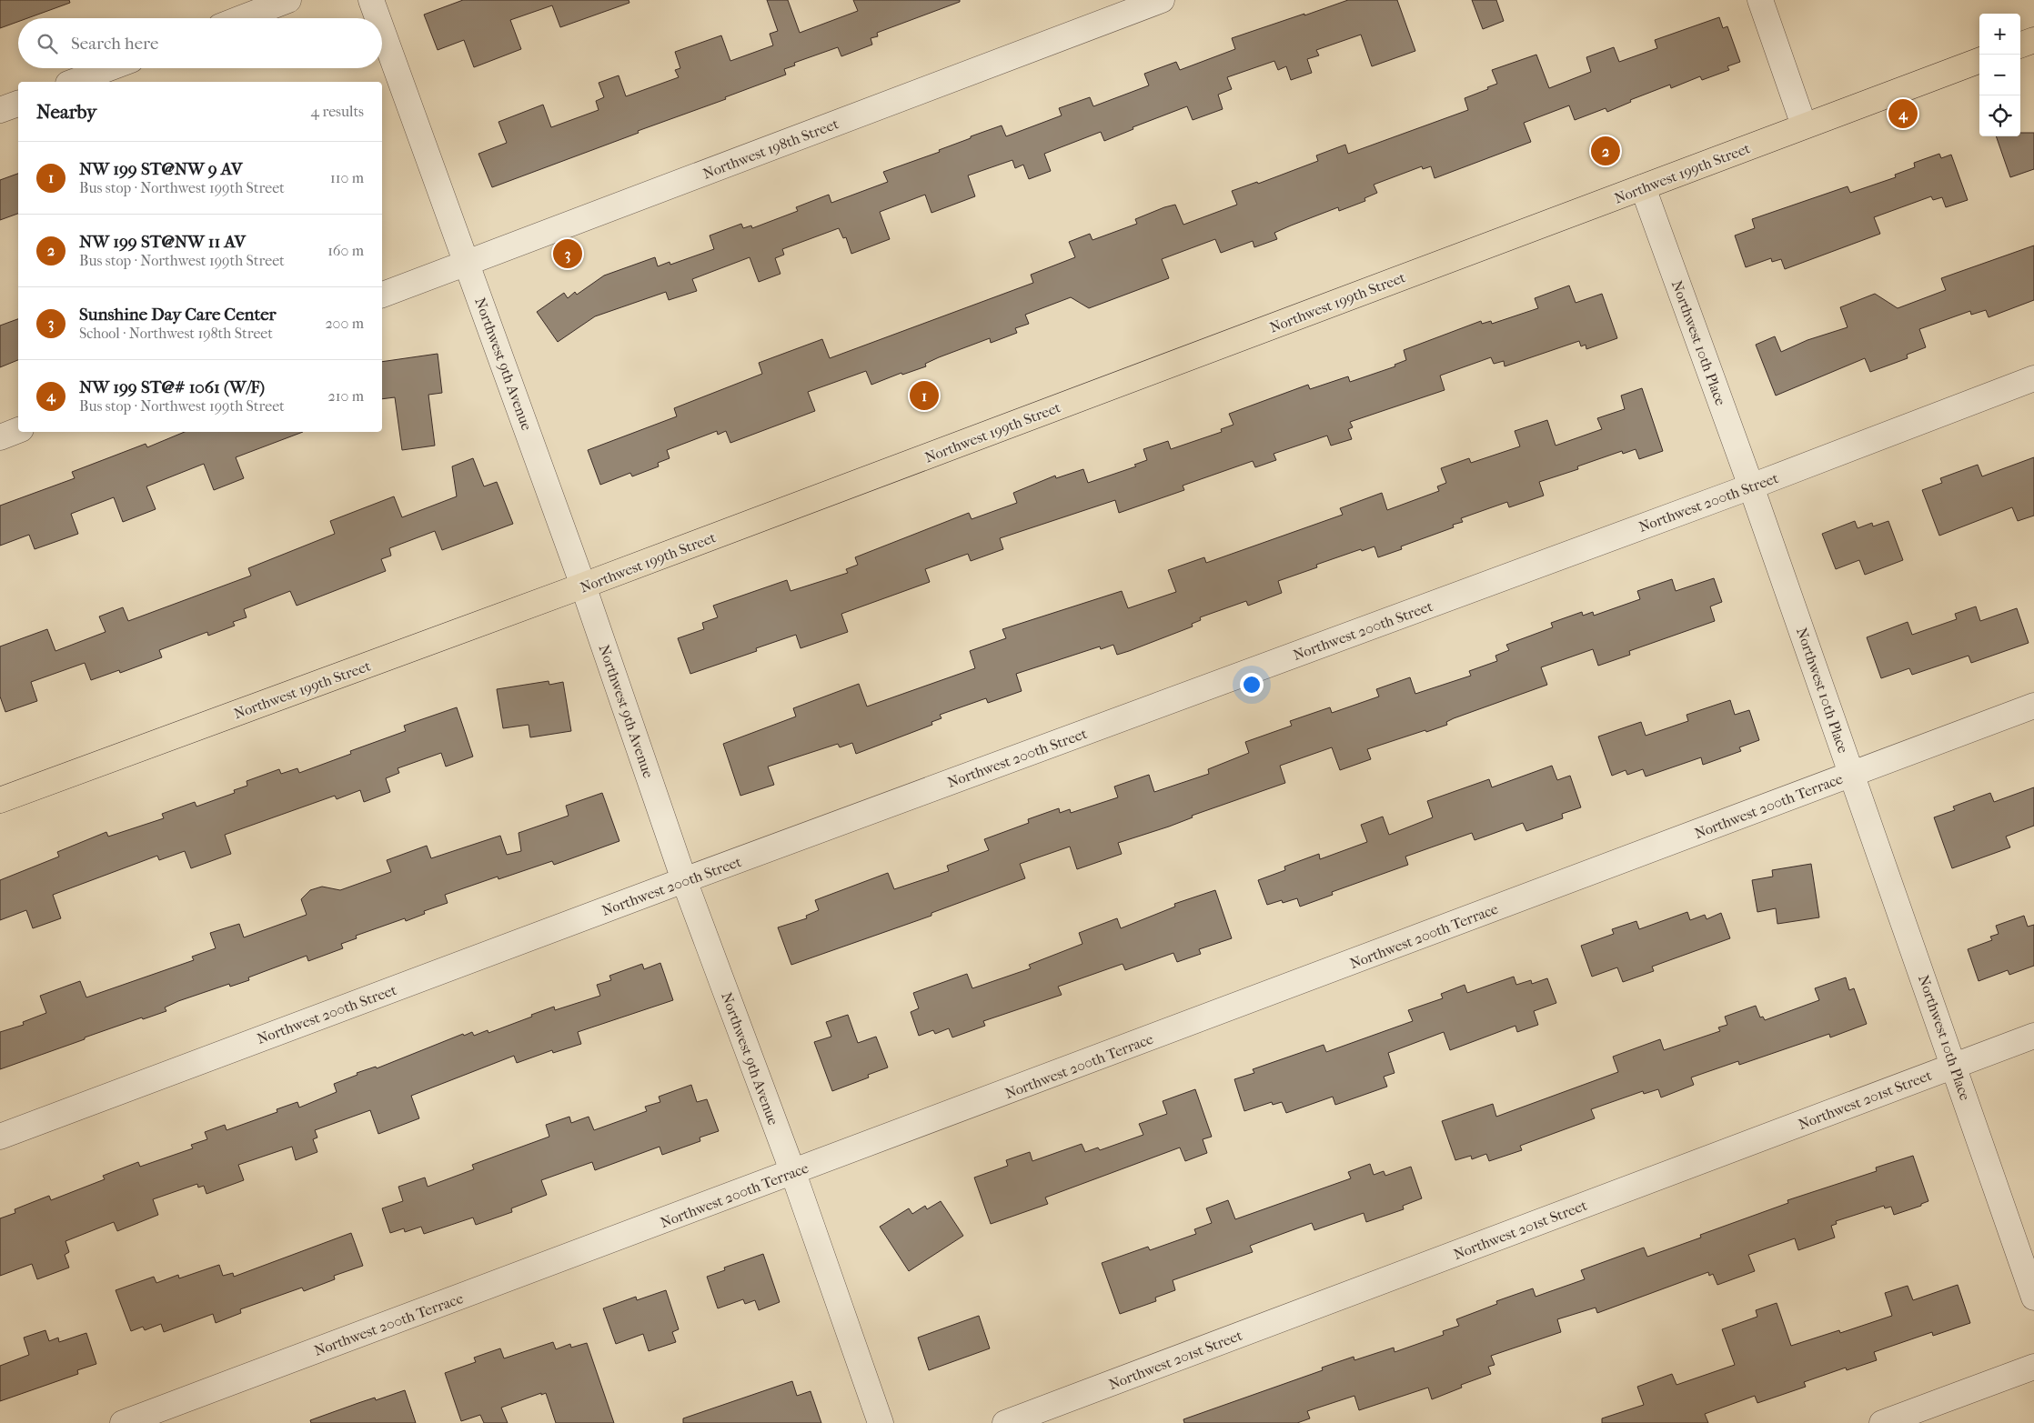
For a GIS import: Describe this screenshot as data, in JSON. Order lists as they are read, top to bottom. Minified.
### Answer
{"streets":{"main road":["Northwest 199th Street"],"street":["Northwest 198th Street","Northwest 10th Place","Northwest 9th Avenue","Northwest 200th Street","Northwest 200th Terrace","Northwest 201st Street"]},"crossings":[["Northwest 198th Street","Northwest 9th Avenue"],["Northwest 199th Street","Northwest 10th Place"],["Northwest 199th Street","Northwest 9th Avenue"],["Northwest 10th Place","Northwest 200th Street"],["Northwest 10th Place","Northwest 200th Terrace"],["Northwest 10th Place","Northwest 201st Street"],["Northwest 9th Avenue","Northwest 200th Street"],["Northwest 9th Avenue","Northwest 200th Terrace"]],"page":{"map_buttons":["+","−"],"search":"Search here","heading":["Nearby","4 results"],"pins":["4","2","3","1"],"list":[{"mark":"1","name":"NW 199 ST@NW 9 AV","note":"Bus stop · Northwest 199th Street","value":"110 m"},{"mark":"2","name":"NW 199 ST@NW 11 AV","note":"Bus stop · Northwest 199th Street","value":"160 m"},{"mark":"3","name":"Sunshine Day Care Center","note":"School · Northwest 198th Street","value":"200 m"},{"mark":"4","name":"NW 199 ST@# 1061 (W/F)","note":"Bus stop · Northwest 199th Street","value":"210 m"}]}}
